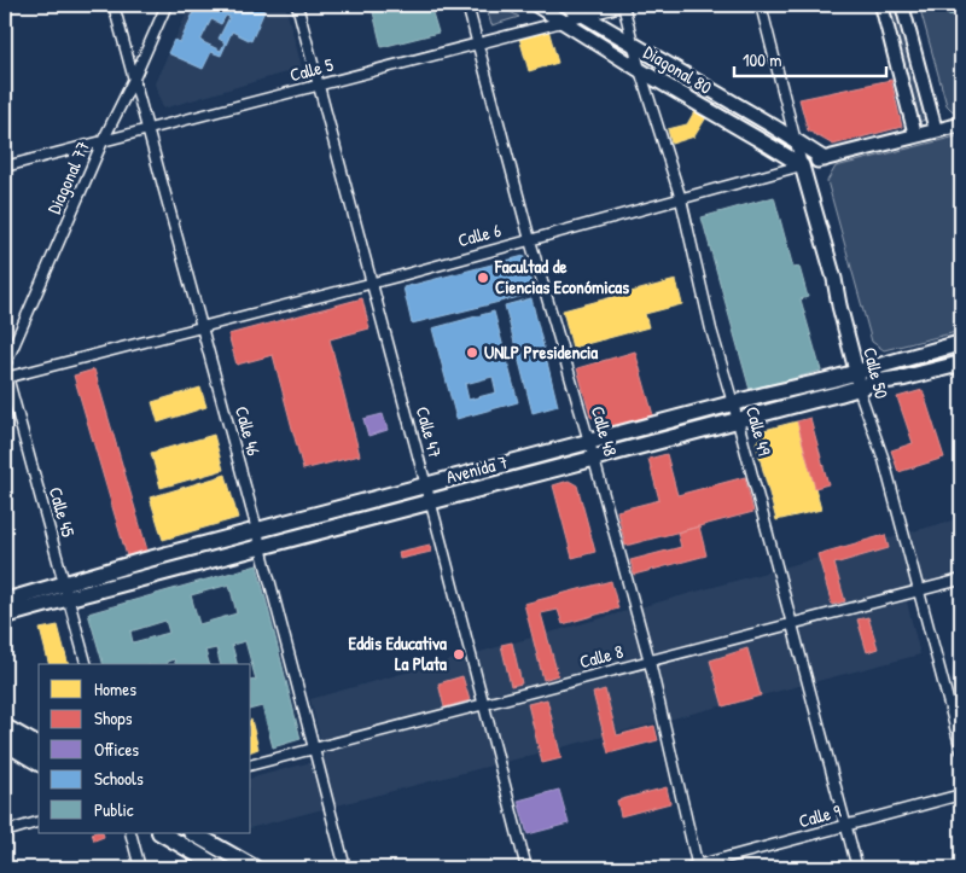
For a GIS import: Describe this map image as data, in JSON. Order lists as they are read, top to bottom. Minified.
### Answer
{"streets":{"main road":["Diagonal 80","Calle 6","Calle 50","Avenida 7"],"street":["Calle 5","Diagonal 77","Calle 46","Calle 48","Calle 49","Calle 47","Calle 45","Calle 8","Calle 9"]},"crossings":[["Calle 5","Diagonal 80"],["Calle 5","Diagonal 77"],["Calle 5","Calle 46"],["Calle 5","Calle 48"],["Calle 5","Calle 49"],["Calle 5","Calle 47"],["Diagonal 80","Calle 6"],["Diagonal 80","Calle 50"],["Diagonal 80","Calle 49"],["Diagonal 77","Calle 46"],["Diagonal 77","Calle 45"],["Calle 6","Calle 50"],["Calle 6","Calle 46"],["Calle 6","Calle 48"],["Calle 6","Calle 49"],["Calle 6","Calle 47"],["Calle 6","Calle 45"],["Calle 50","Avenida 7"],["Calle 50","Calle 8"],["Calle 46","Avenida 7"],["Calle 46","Calle 8"],["Calle 48","Avenida 7"],["Calle 48","Calle 8"],["Calle 48","Calle 9"],["Calle 49","Avenida 7"],["Calle 49","Calle 8"],["Calle 49","Calle 9"],["Calle 47","Avenida 7"],["Calle 47","Calle 8"],["Avenida 7","Calle 45"]],"places":["Facultad de Ciencias Económicas","UNLP Presidencia","Eddis Educativa La Plata"],"legend":["Homes","Shops","Offices","Schools","Public"],"scale_bar":"100 m"}
